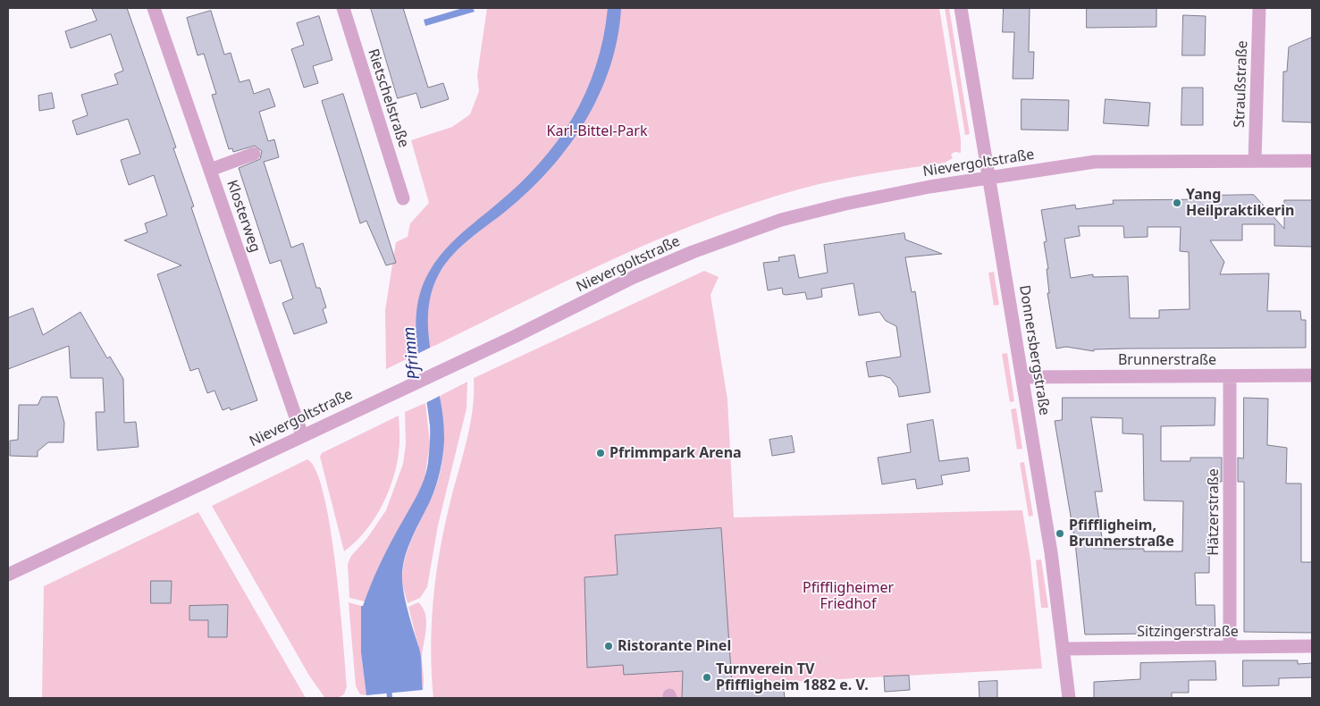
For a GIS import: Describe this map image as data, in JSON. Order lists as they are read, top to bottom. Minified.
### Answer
{"streets":{"street":["Straußstraße","Rietschelstraße","Nievergoltstraße","Klosterweg","Donnersbergstraße","Brunnerstraße","Hätzerstraße","Sitzingerstraße"]},"crossings":[["Straußstraße","Nievergoltstraße"],["Nievergoltstraße","Klosterweg"],["Nievergoltstraße","Donnersbergstraße"],["Donnersbergstraße","Brunnerstraße"],["Donnersbergstraße","Sitzingerstraße"],["Brunnerstraße","Hätzerstraße"],["Hätzerstraße","Sitzingerstraße"]],"water":["Pfrimm"],"parks":["Karl-Bittel-Park","Pfiffligheimer Friedhof"],"places":["Yang Heilpraktikerin","Pfrimmpark Arena","Pfiffligheim, Brunnerstraße","Ristorante Pinel","Turnverein TV Pfiffligheim 1882 e. V."]}
